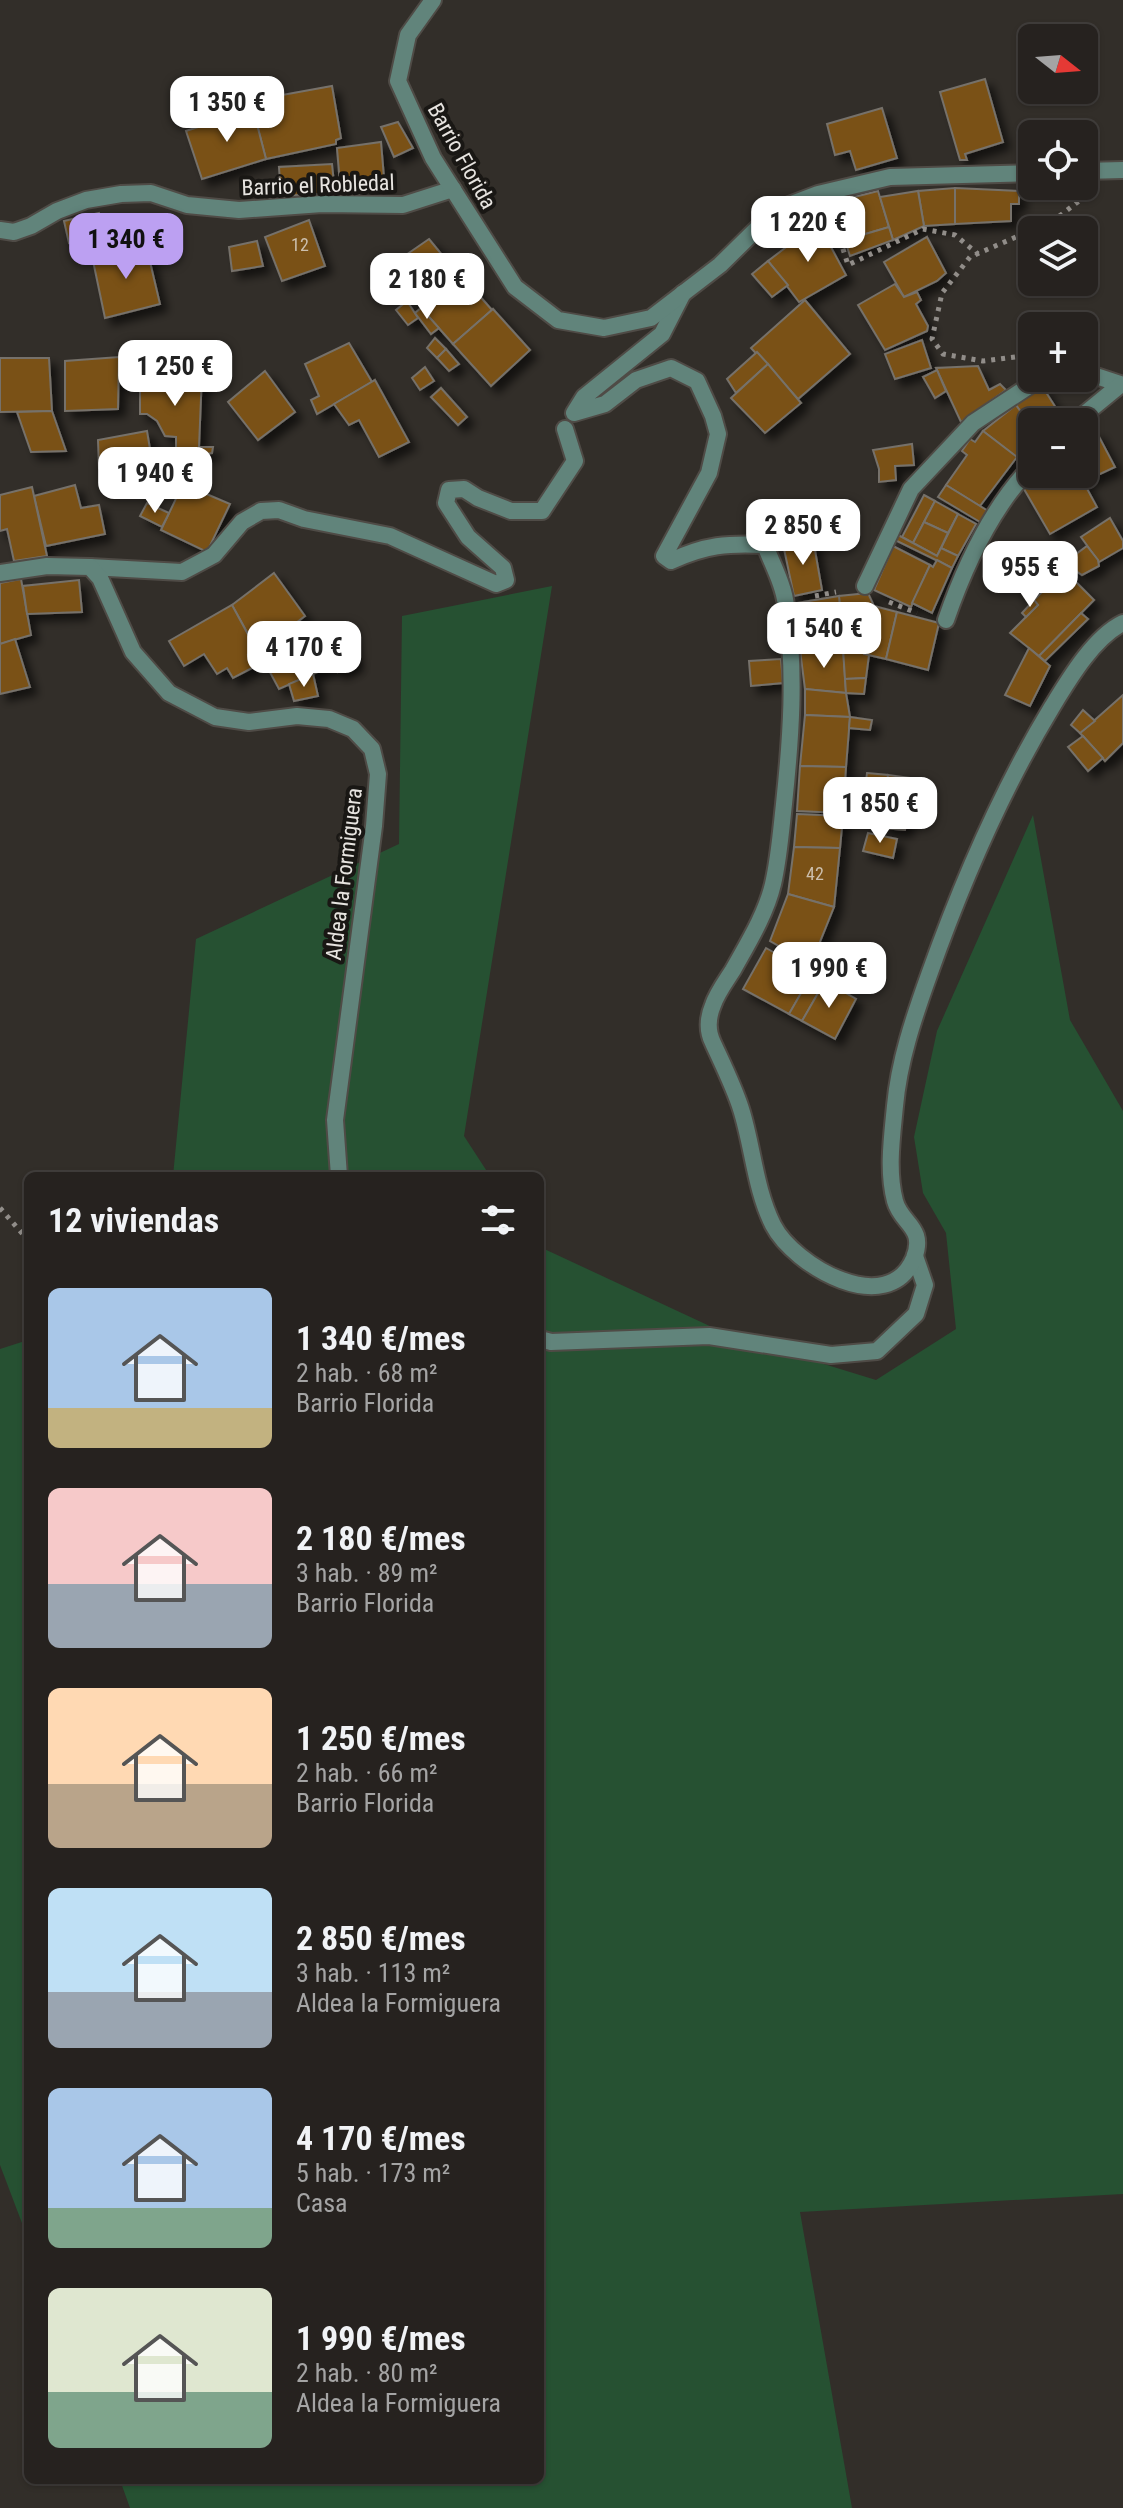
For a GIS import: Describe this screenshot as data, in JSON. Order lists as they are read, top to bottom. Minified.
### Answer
{"streets":{"street":["Barrio Florida","Barrio el Robledal","Aldea la Formiguera"]},"crossings":[["Barrio Florida","Barrio el Robledal"]],"house_numbers":["12","42"],"north":"right","page":{"map_buttons":["+","−"],"price":["1 350 €","1 220 €","1 340 €","2 180 €","1 250 €","1 940 €","2 850 €","955 €","1 540 €","4 170 €","1 850 €","1 990 €"],"heading":"12 viviendas","list":[{"name":"1 340 €/mes","note":"2 hab. · 68 m² · Barrio Florida"},{"name":"2 180 €/mes","note":"3 hab. · 89 m² · Barrio Florida"},{"name":"1 250 €/mes","note":"2 hab. · 66 m² · Barrio Florida"},{"name":"2 850 €/mes","note":"3 hab. · 113 m² · Aldea la Formiguera"},{"name":"4 170 €/mes","note":"5 hab. · 173 m² · Casa"},{"name":"1 990 €/mes","note":"2 hab. · 80 m² · Aldea la Formiguera"}]}}
